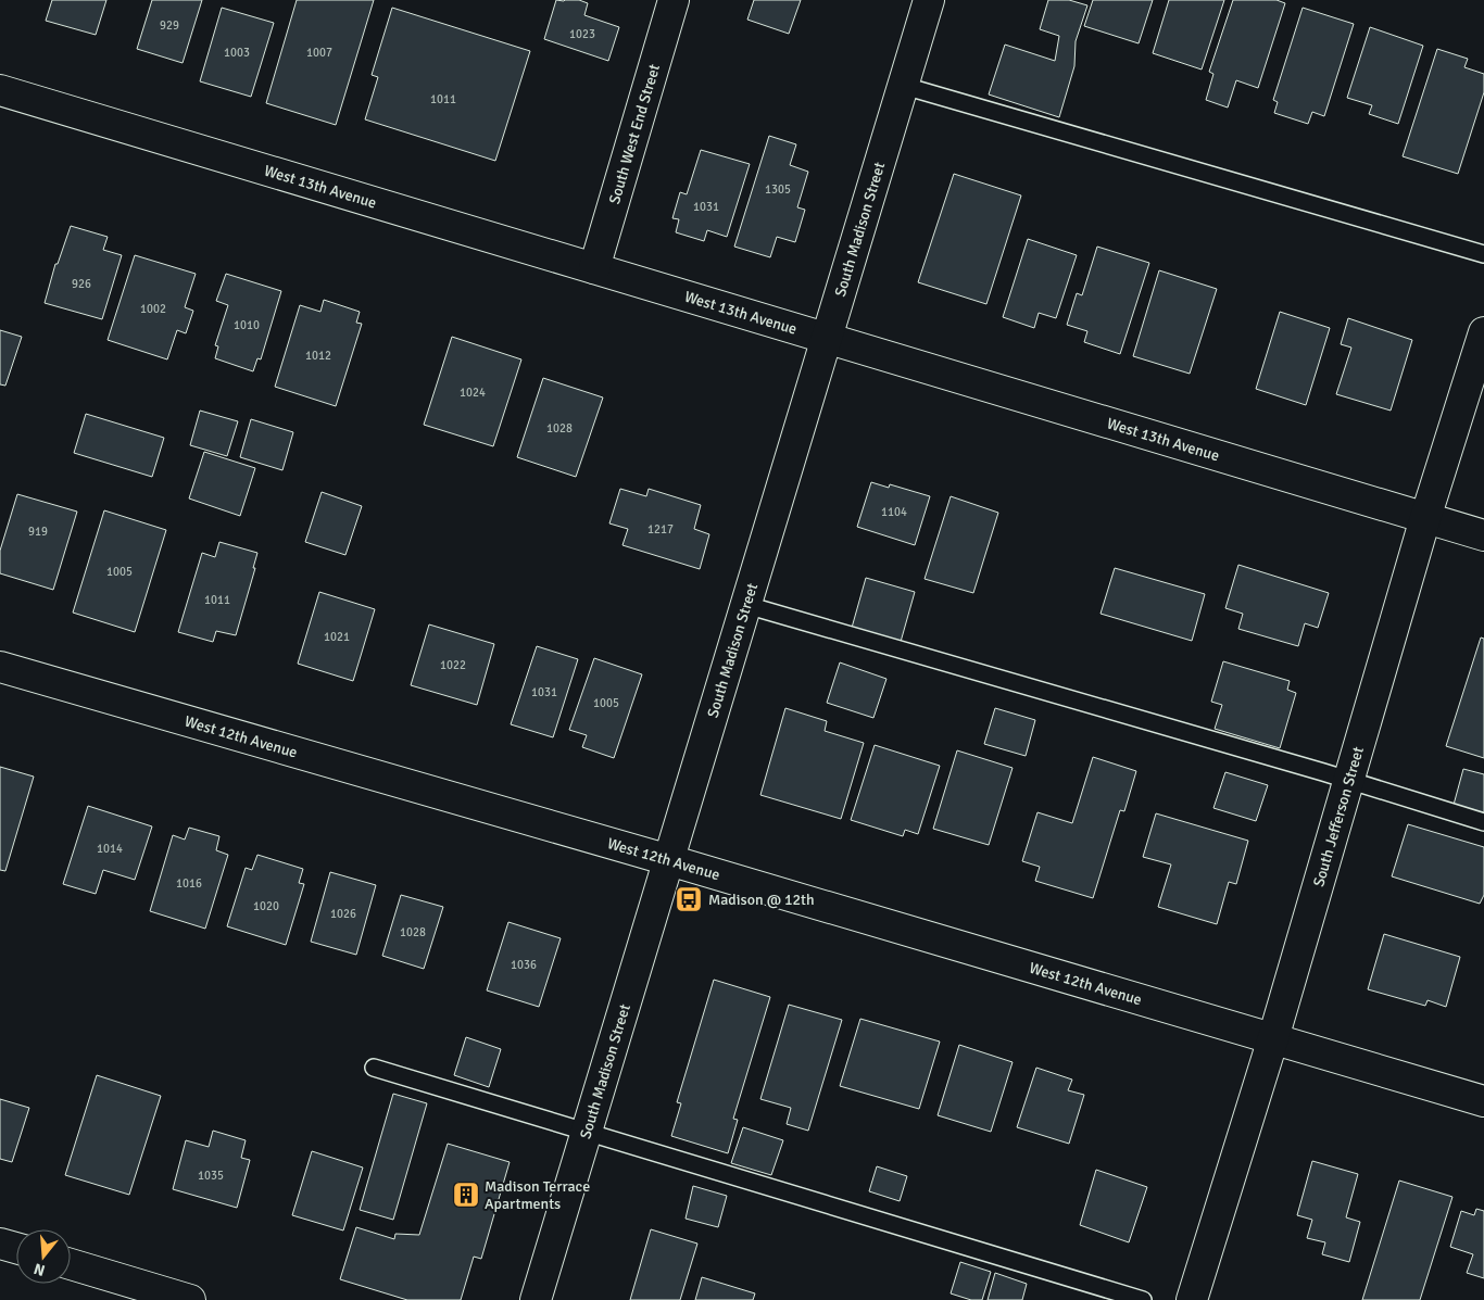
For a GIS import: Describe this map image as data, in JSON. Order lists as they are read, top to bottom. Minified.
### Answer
{"streets":{"street":["South West End Street","West 13th Avenue","South Madison Street","West 12th Avenue","South Jefferson Street"]},"crossings":[["South West End Street","West 13th Avenue"],["West 13th Avenue","South Madison Street"],["West 13th Avenue","South Jefferson Street"],["South Madison Street","West 12th Avenue"],["West 12th Avenue","South Jefferson Street"]],"places":{"bus stop":["Madison @ 12th"],"building":["Madison Terrace Apartments"]},"house_numbers":["929","1023","1003","1007","1011","1305","1031","926","1002","1010","1012","1024","1028","1104","1217","919","1005","1011","1021","1022","1031","1005","1014","1016","1020","1026","1028","1036","1035"],"north":"bottom"}
